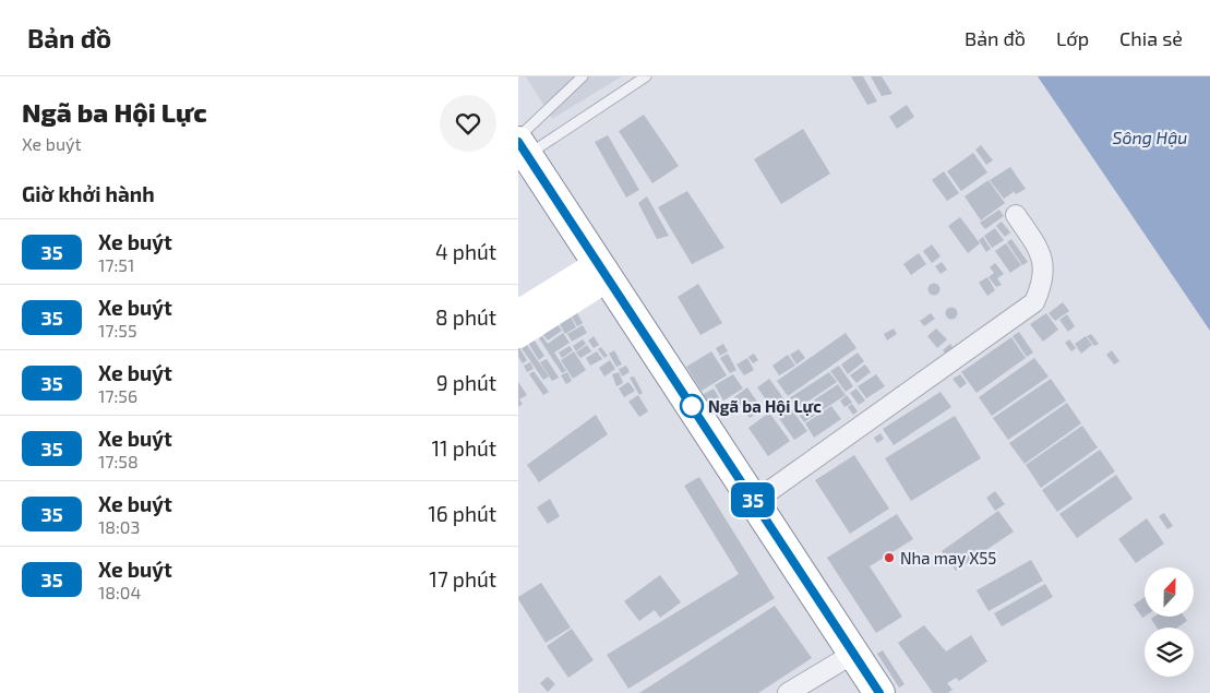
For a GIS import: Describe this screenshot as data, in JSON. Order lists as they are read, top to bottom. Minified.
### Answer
{"water":["Sông Hậu"],"places":["Ngã ba Hội Lực","Nha may X55"],"lines":["bus line 35"],"north":"top","page":{"header":"Bản đồ","nav":["Bản đồ","Lớp","Chia sẻ"],"heading":[["Ngã ba Hội Lực","Xe buýt"],"Giờ khởi hành"],"on_map":"35","list":[{"mark":"35","name":"Xe buýt","note":"17:51","value":"4 phút"},{"mark":"35","name":"Xe buýt","note":"17:55","value":"8 phút"},{"mark":"35","name":"Xe buýt","note":"17:56","value":"9 phút"},{"mark":"35","name":"Xe buýt","note":"17:58","value":"11 phút"},{"mark":"35","name":"Xe buýt","note":"18:03","value":"16 phút"},{"mark":"35","name":"Xe buýt","note":"18:04","value":"17 phút"}]}}
